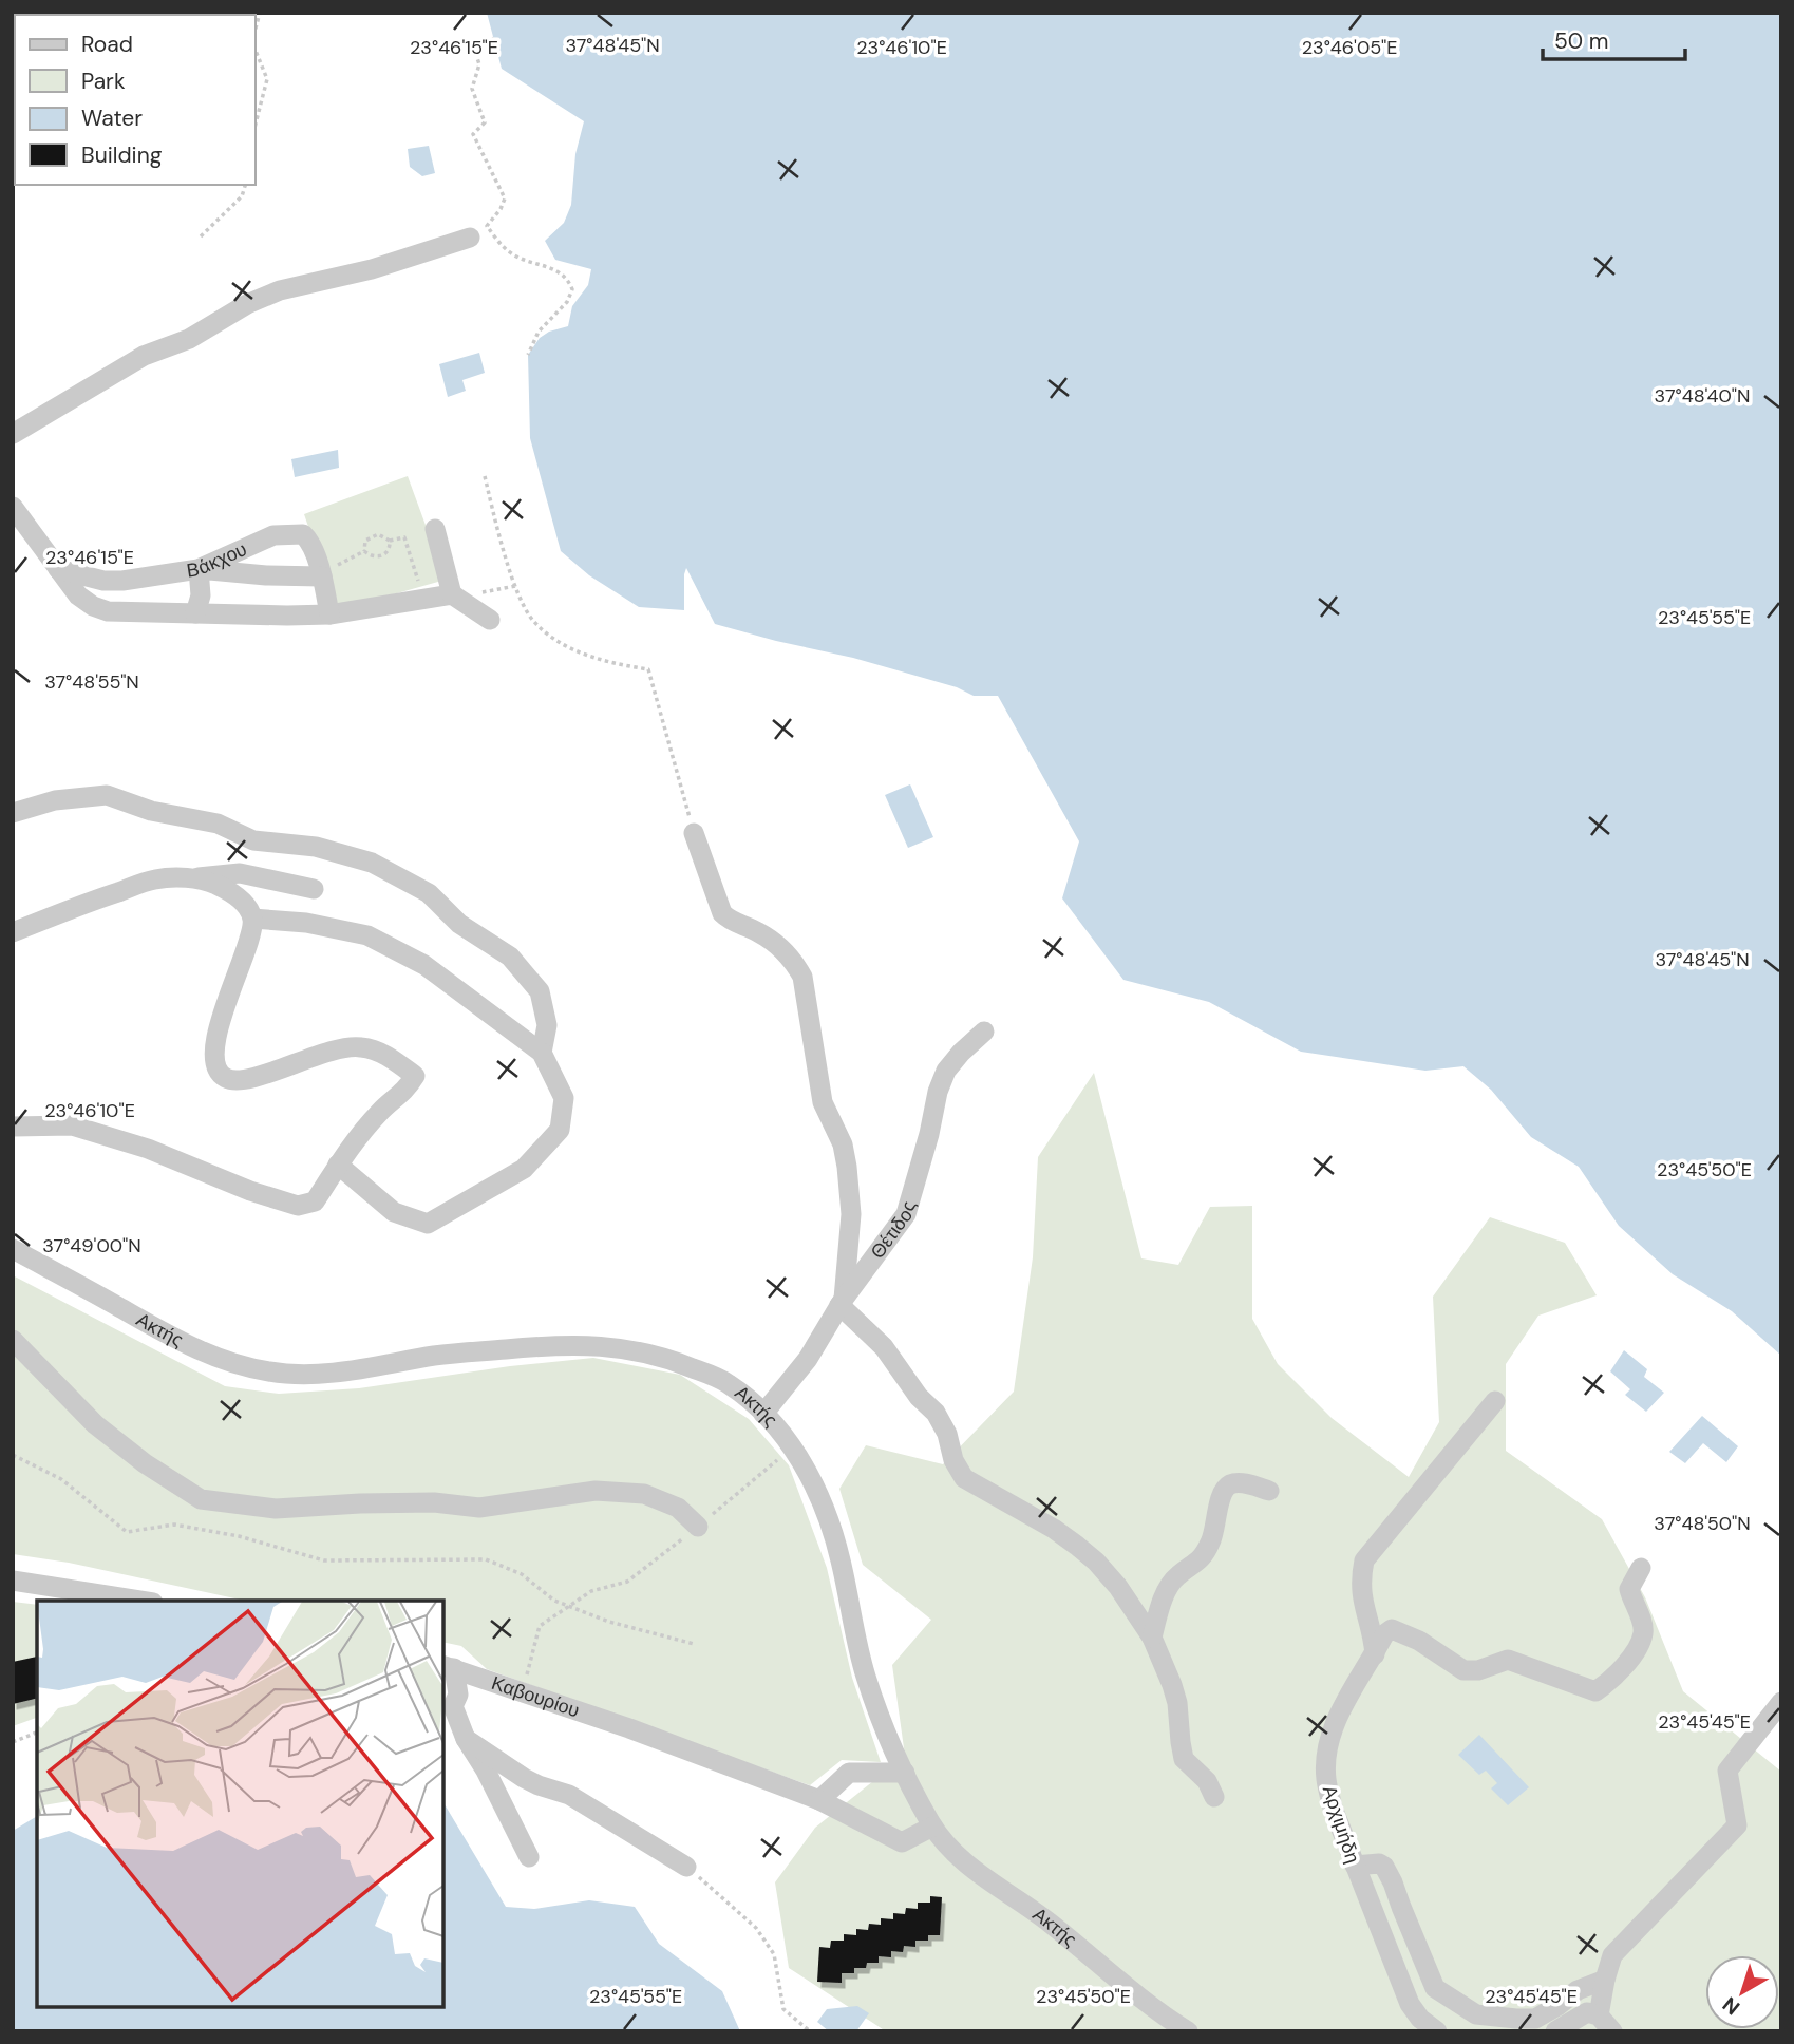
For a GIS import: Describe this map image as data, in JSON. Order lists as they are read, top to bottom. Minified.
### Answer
{"streets":{"street":["Βάκχου","Θέτιδος","Ακτής","Καβουρίου","Αρχιμήδη"]},"crossings":[["Θέτιδος","Ακτής"],["Ακτής","Καβουρίου"]],"legend":["Road","Park","Water","Building"],"scale_bar":"50 m","north":"bottom left","coordinates":["37°48'45\"N","23°46'15\"E","23°46'10\"E","23°46'05\"E","37°48'40\"N","23°45'55\"E","37°48'55\"N","23°45'50\"E","37°49'00\"N","37°48'50\"N","23°45'45\"E"]}
